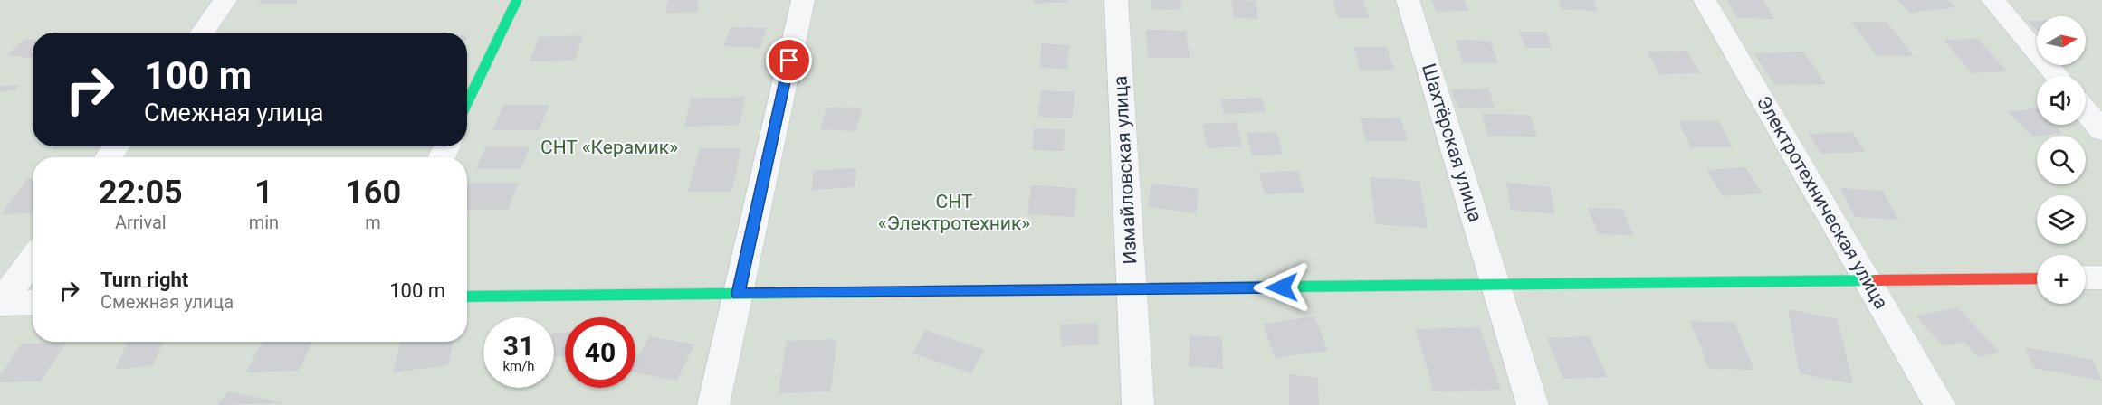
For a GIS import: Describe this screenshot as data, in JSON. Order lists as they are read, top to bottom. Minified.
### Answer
{"streets":{"street":["Шахтёрская улица","Измайловская улица","Электротехническая улица"]},"parks":["СНТ «Керамик»","СНТ «Электротехник»"],"north":"right","page":{"map_buttons":"+","turn":["100 m","Смежная улица"],"eta":["22:05","Arrival","1","min","160","m"],"list":[{"name":"Turn right","note":"Смежная улица","value":"100 m"}],"speed":"31 km/h","limit":"40"}}
